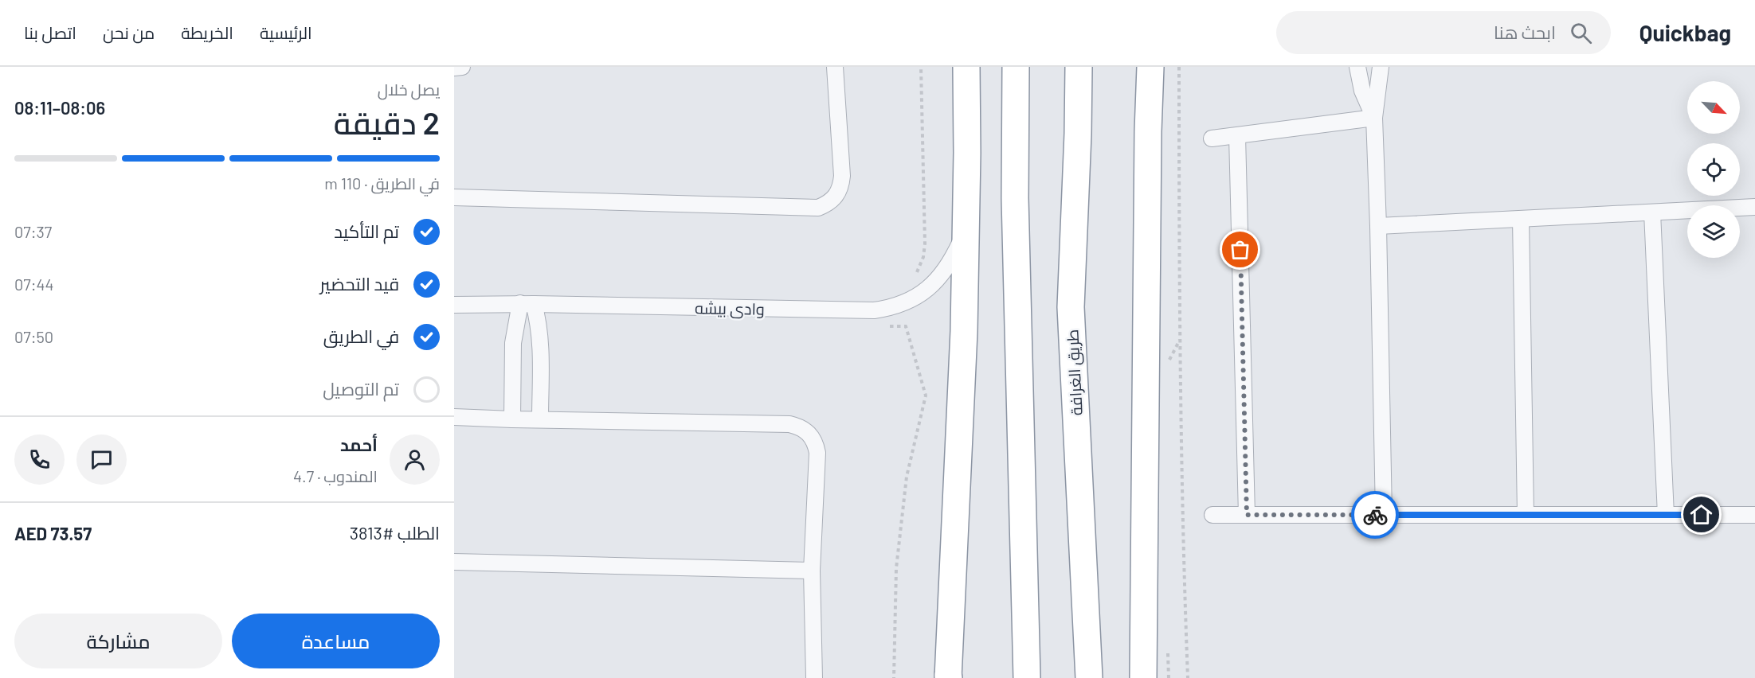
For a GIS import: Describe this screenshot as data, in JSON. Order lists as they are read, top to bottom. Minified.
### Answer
{"streets":{"highway":["طريق الغرافة"],"street":["وادى بيشه"]},"north":"bottom right","page":{"header":"Quickbag","search":"ابحث هنا","nav":["الرئيسية","الخريطة","من نحن","اتصل بنا"],"heading":["2 دقيقة","يصل خلال","08:06–08:11"],"panel":["أحمد","المندوب · 4.7","الطلب #3813","AED 73.57"],"bar":"في الطريق · 110 m","list":[["تم التأكيد","07:37"],["قيد التحضير","07:44"],["في الطريق","07:50"],"تم التوصيل"],"buttons":["مساعدة","مشاركة"]}}
